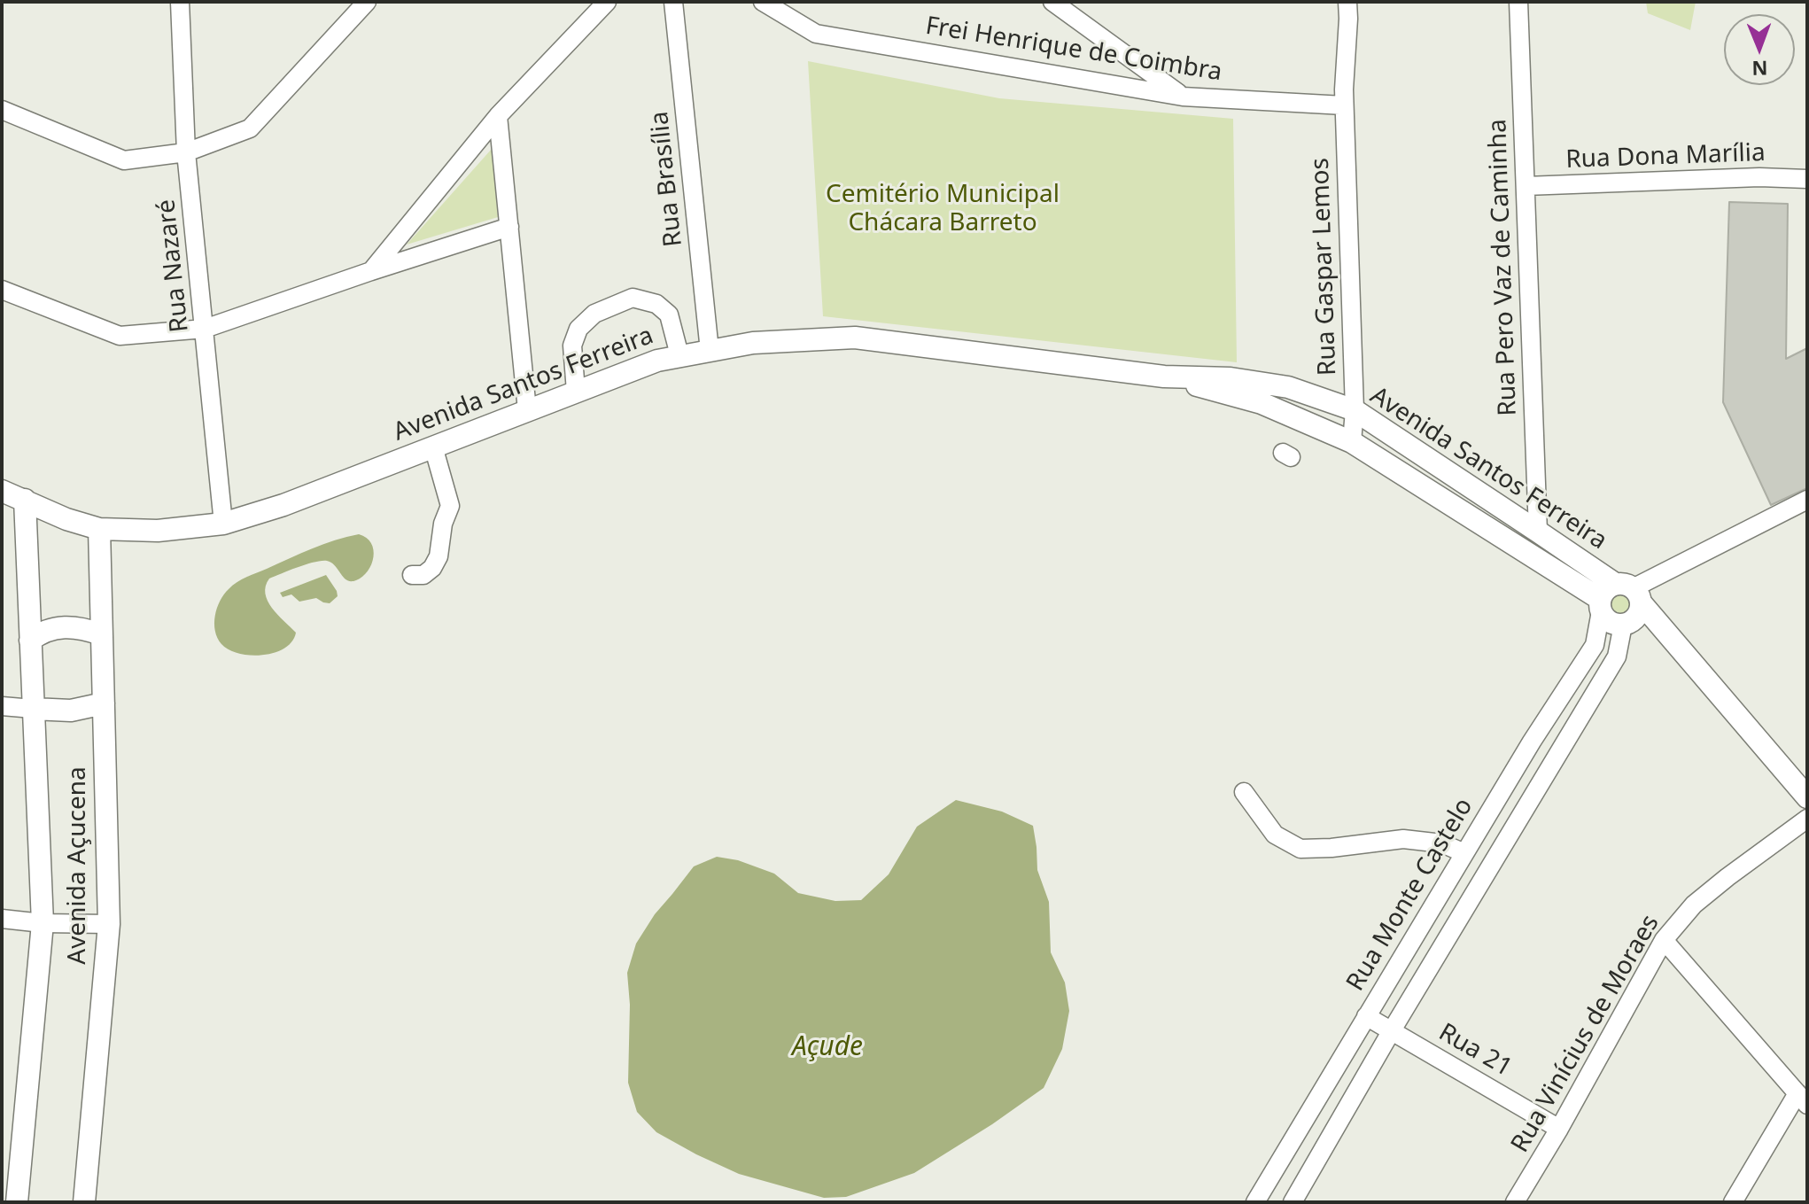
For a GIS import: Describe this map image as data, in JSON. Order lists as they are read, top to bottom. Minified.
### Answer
{"streets":{"main road":["Avenida Santos Ferreira","Avenida Açucena"],"street":["Frei Henrique de Coimbra","Rua Dona Marília","Rua Brasília","Rua Nazaré","Rua Gaspar Lemos","Rua Pero Vaz de Caminha","Rua Monte Castelo","Rua Vinícius de Moraes","Rua 21"]},"crossings":[["Frei Henrique de Coimbra","Rua Gaspar Lemos"],["Rua Dona Marília","Rua Pero Vaz de Caminha"],["Rua Brasília","Avenida Santos Ferreira"],["Rua Nazaré","Avenida Santos Ferreira"],["Rua Gaspar Lemos","Avenida Santos Ferreira"],["Rua Pero Vaz de Caminha","Avenida Santos Ferreira"],["Avenida Santos Ferreira","Avenida Açucena"],["Avenida Santos Ferreira","Rua Monte Castelo"],["Rua Monte Castelo","Rua 21"],["Rua Vinícius de Moraes","Rua 21"]],"water":["Açude"],"parks":["Cemitério Municipal Chácara Barreto"],"north":"bottom"}
